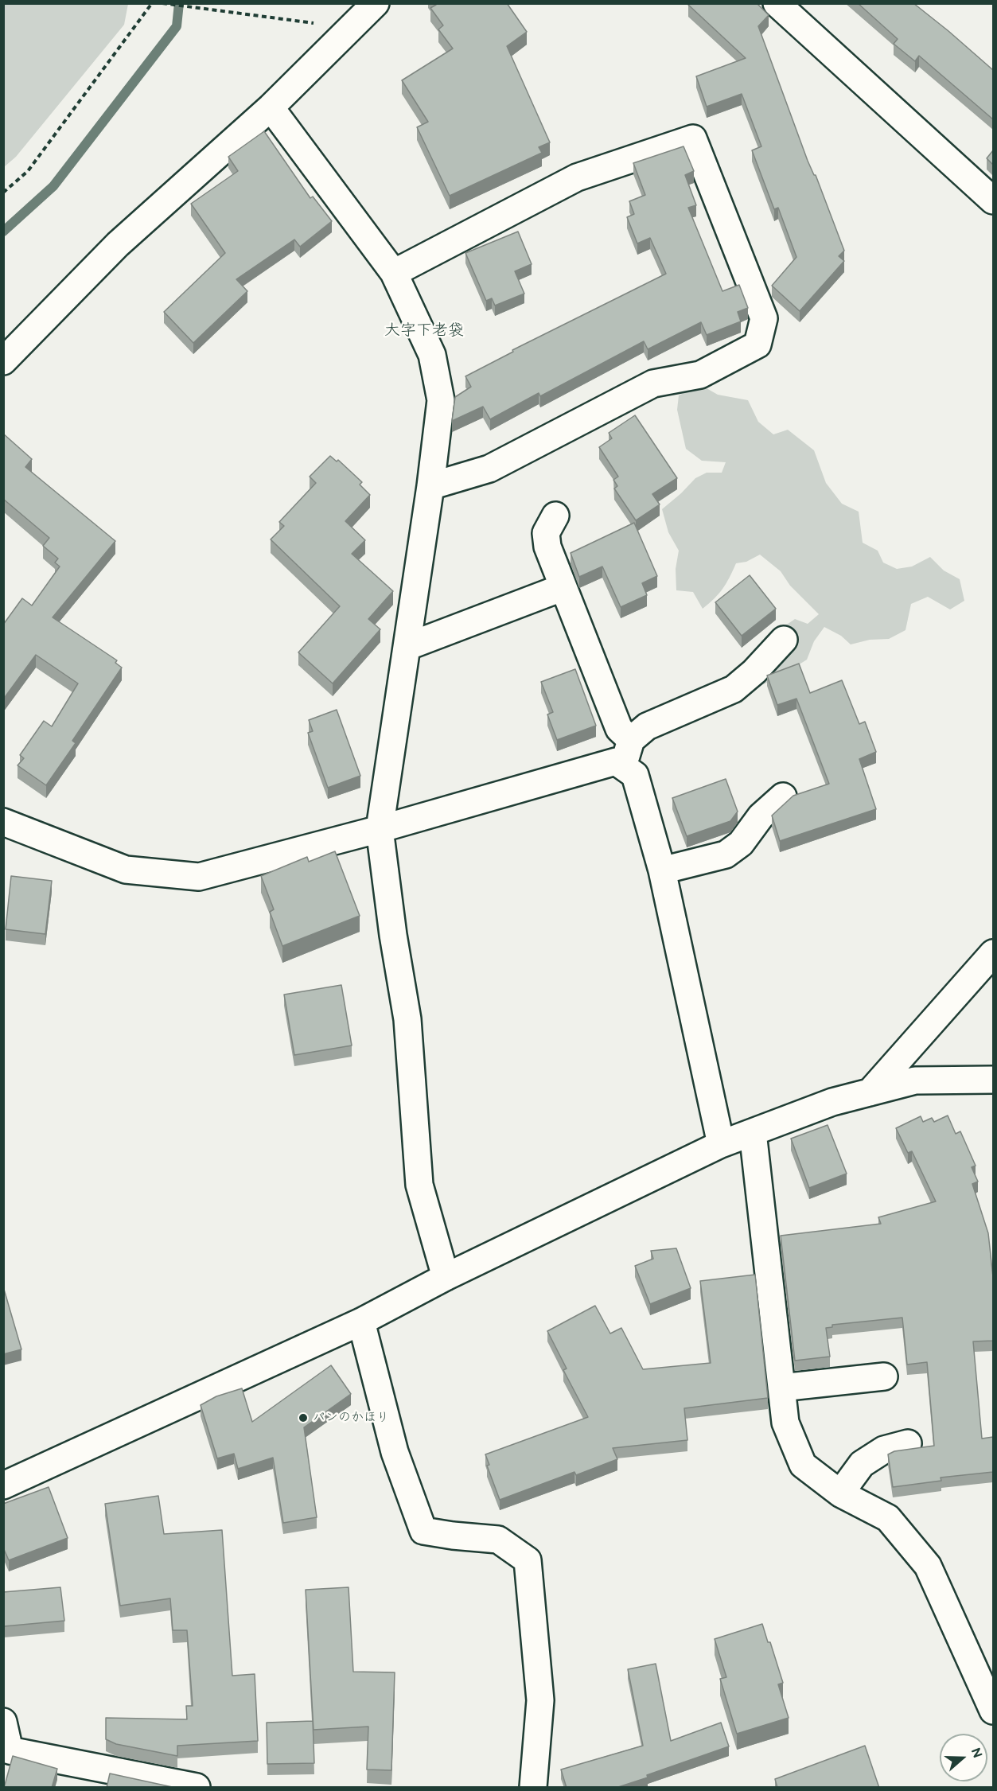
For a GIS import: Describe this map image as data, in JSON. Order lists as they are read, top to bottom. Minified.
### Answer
{"districts":["大字下老袋"],"places":["パンのかほり"],"north":"right"}
